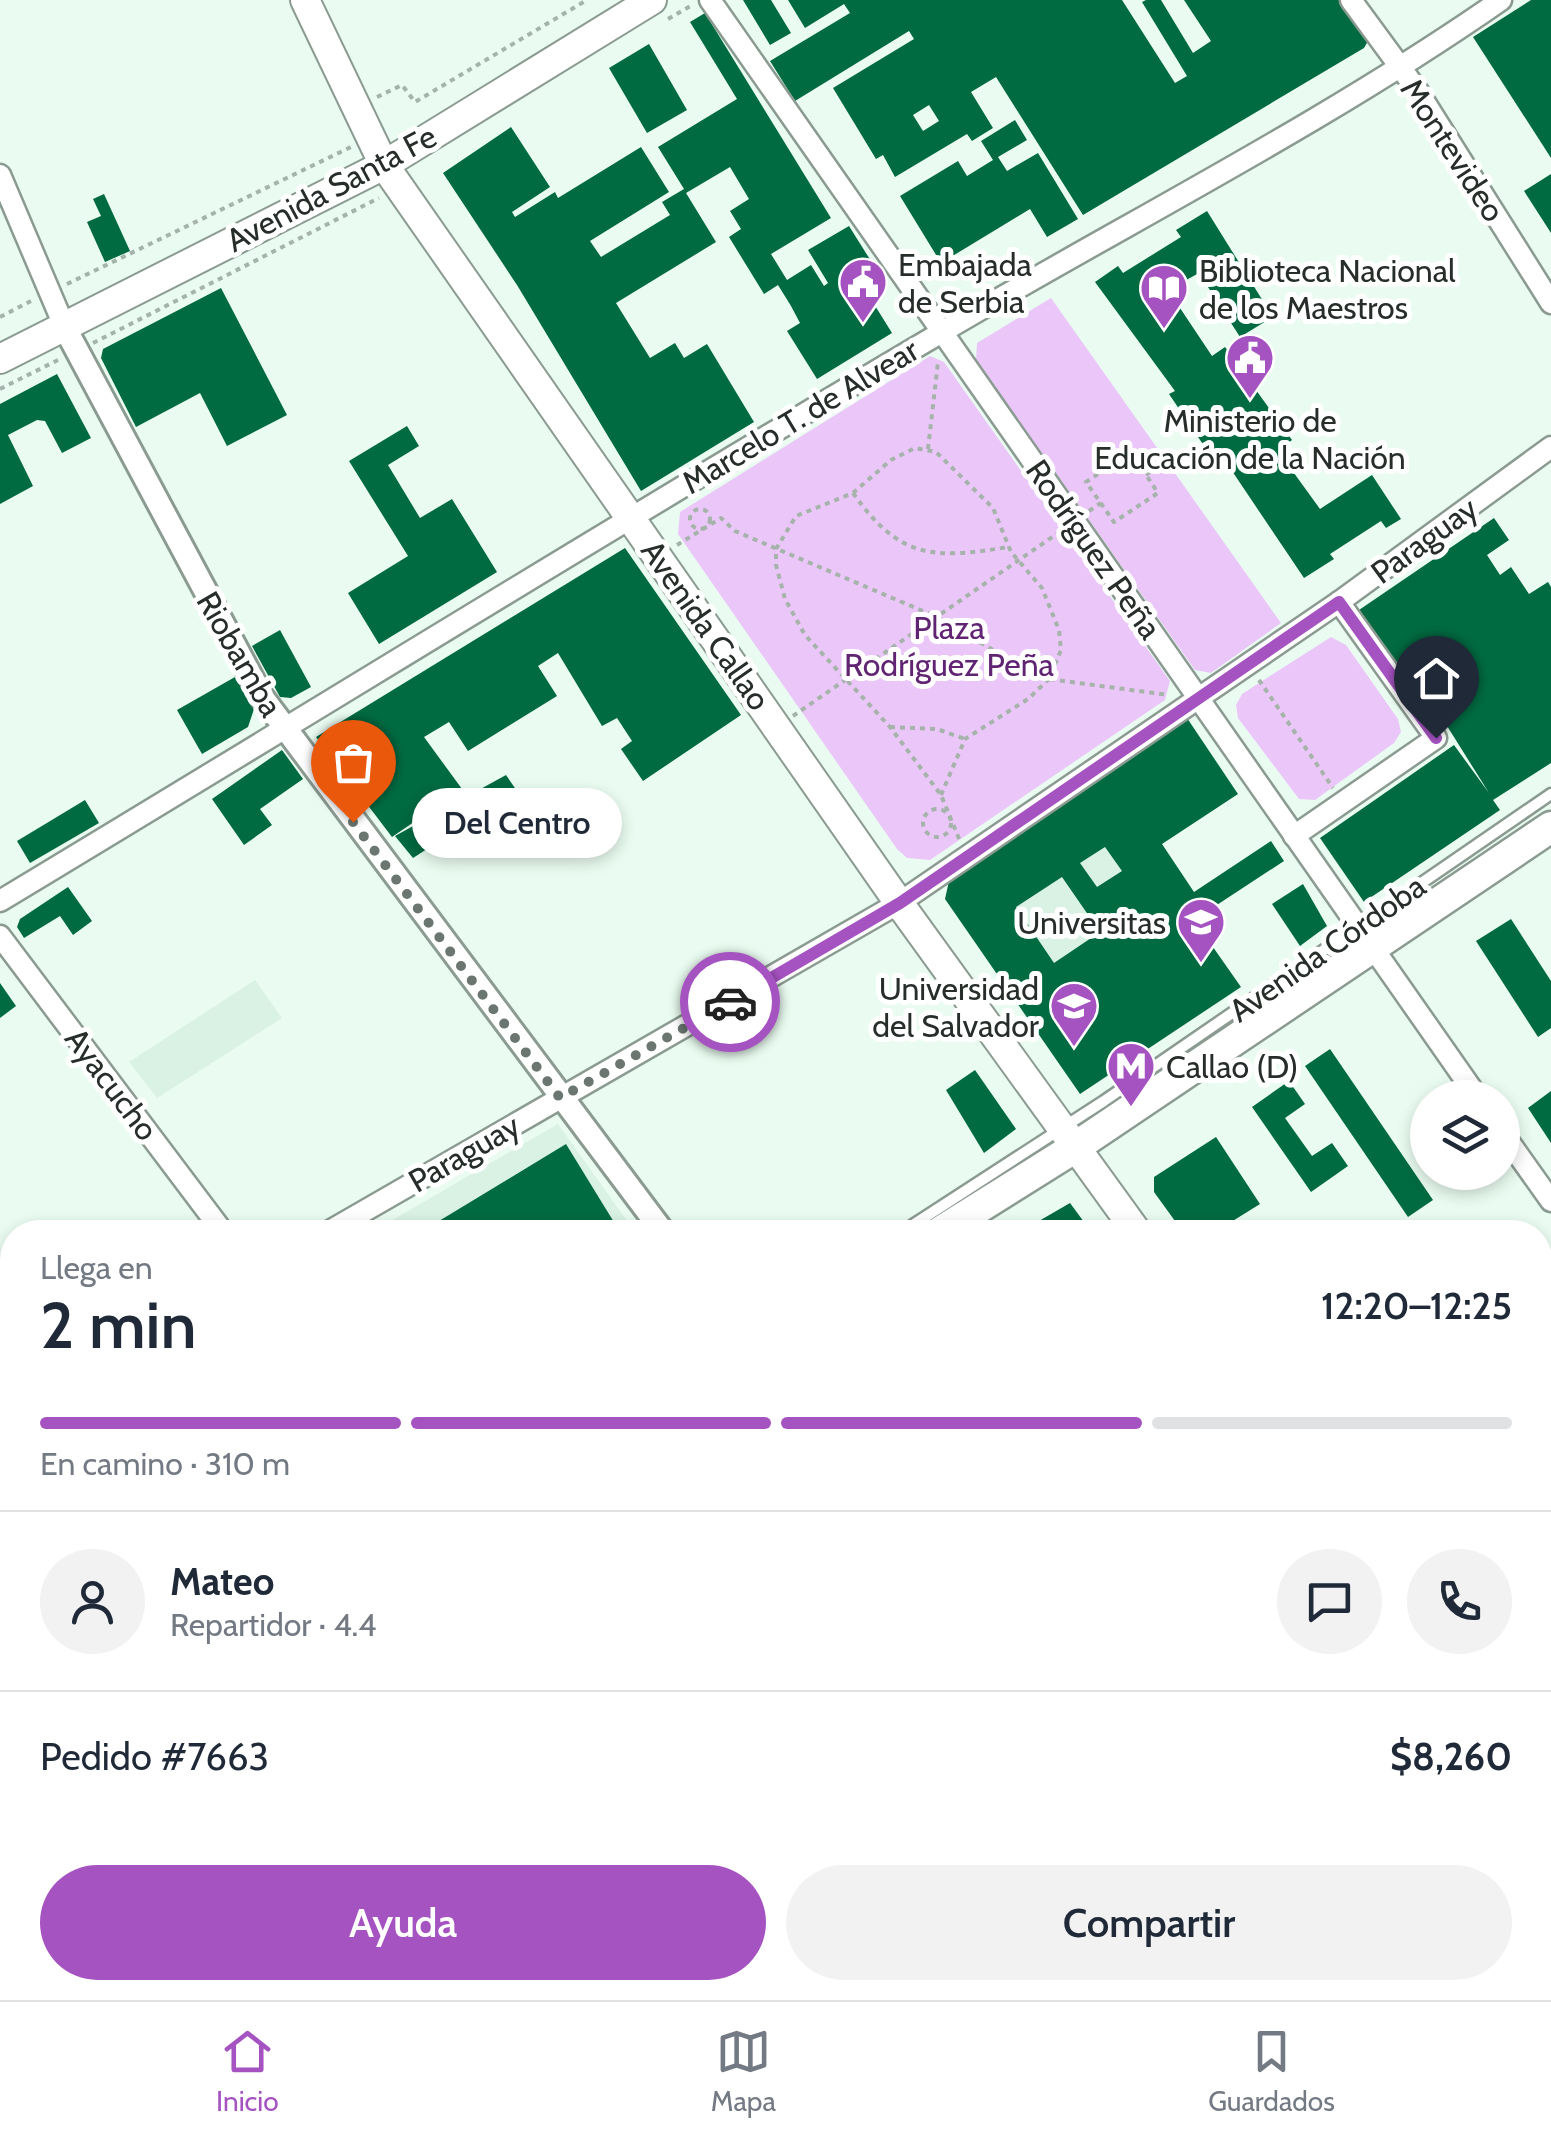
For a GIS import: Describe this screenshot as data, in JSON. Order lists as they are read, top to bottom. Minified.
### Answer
{"streets":{"main road":["Avenida Santa Fe","Avenida Callao","Avenida Córdoba"],"street":["Montevideo","Marcelo T. de Alvear","Paraguay","Rodríguez Peña","Riobamba","Ayacucho"]},"crossings":[["Montevideo","Marcelo T. de Alvear"],["Avenida Santa Fe","Avenida Callao"],["Avenida Santa Fe","Riobamba"],["Marcelo T. de Alvear","Rodríguez Peña"],["Marcelo T. de Alvear","Avenida Callao"],["Marcelo T. de Alvear","Riobamba"],["Paraguay","Rodríguez Peña"],["Paraguay","Avenida Callao"],["Paraguay","Riobamba"],["Rodríguez Peña","Avenida Córdoba"],["Avenida Callao","Avenida Córdoba"]],"parks":["Plaza Rodríguez Peña"],"places":{"public building":["Embajada de Serbia","Ministerio de Educación de la Nación"],"library":["Biblioteca Nacional de los Maestros"],"other":["Del Centro"],"school or university":["Universitas","Universidad del Salvador"],"metro station":["Callao (D)"]},"page":{"bubble":"Del Centro","heading":["2 min","Llega en","12:20–12:25"],"panel":["Mateo","Repartidor · 4.4","Pedido #7663","$8,260"],"bar":"En camino · 310 m","buttons":["Ayuda","Compartir"],"tabs":["Inicio","Mapa","Guardados"]}}
